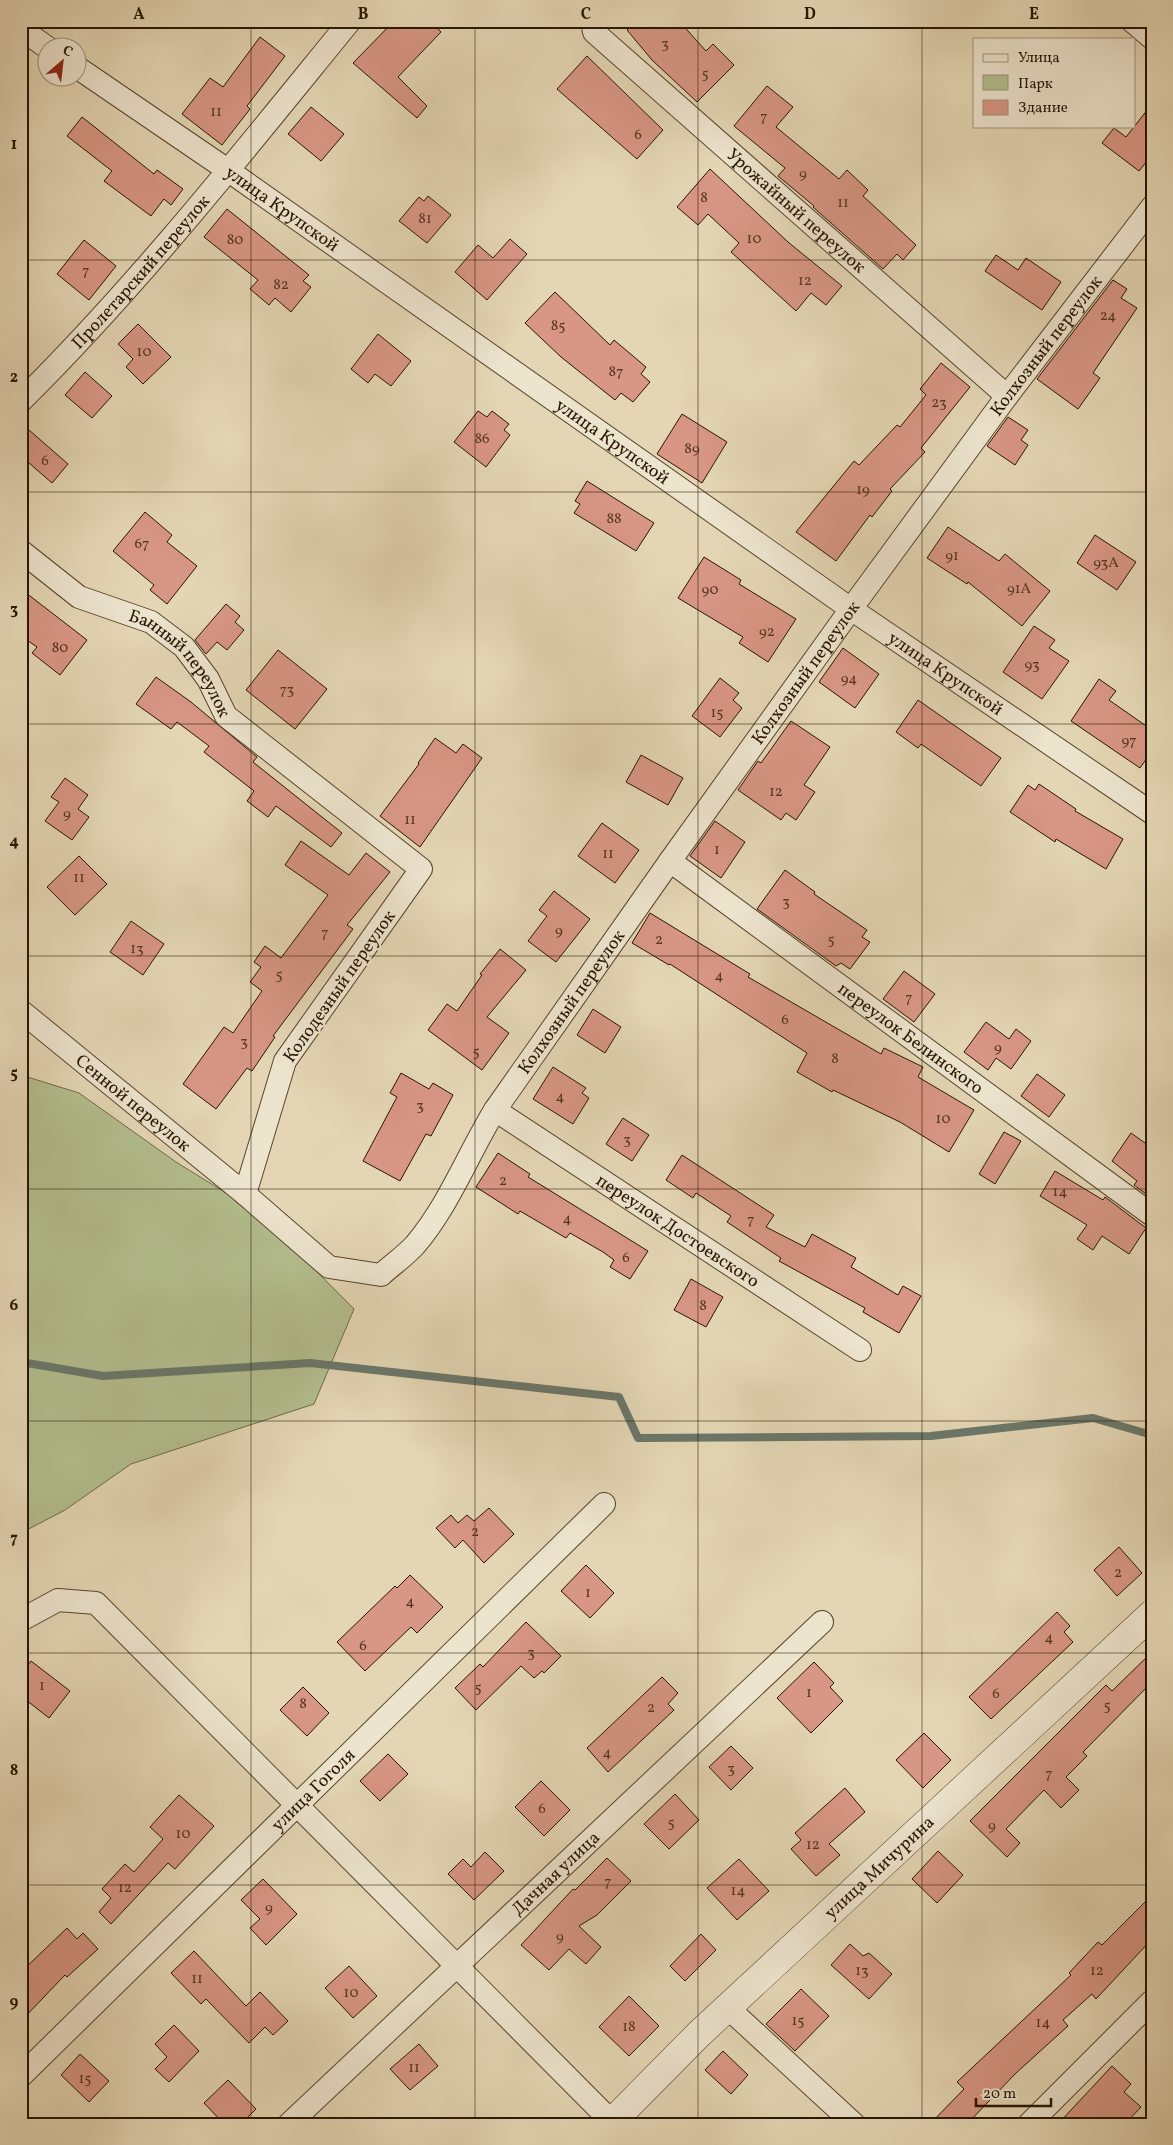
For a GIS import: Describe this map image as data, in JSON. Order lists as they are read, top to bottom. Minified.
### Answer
{"streets":{"street":["улица Крупской","Урожайный переулок","Пролетарский переулок","Колхозный переулок","Банный переулок","Колодезный переулок","переулок Белинского","Сенной переулок","переулок Достоевского","улица Гоголя","улица Мичурина","Дачная улица"]},"crossings":[["улица Крупской","Пролетарский переулок"],["улица Крупской","Колхозный переулок"],["Урожайный переулок","Колхозный переулок"],["Колхозный переулок","переулок Белинского"],["Колхозный переулок","Сенной переулок"],["Колхозный переулок","переулок Достоевского"],["Банный переулок","Колодезный переулок"],["Колодезный переулок","Сенной переулок"]],"house_numbers":["3","5","11","7","6","9","8","11","81","10","80","7","12","82","24","85","10","87","23","86","89","6","19","88","67","91","93А","91А","90","92","80","93","94","73","15","97","12","9","11","1","11","11","3","9","7","2","5","13","5","4","7","6","3","9","5","8","4","3","10","3","2","14","4","7","6","8","2","2","1","4","4","6","3","1","5","1","6","8","5","2","4","3","7","6","5","9","10","12","7","12","14","9","9","13","12","11","10","15","14","18","11","15"],"legend":["Улица","Парк","Здание"],"scale_bar":"20 m","north":"top right","grid":{"columns":["A","B","C","D","E"],"rows":["1","2","3","4","5","6","7","8","9"]}}
